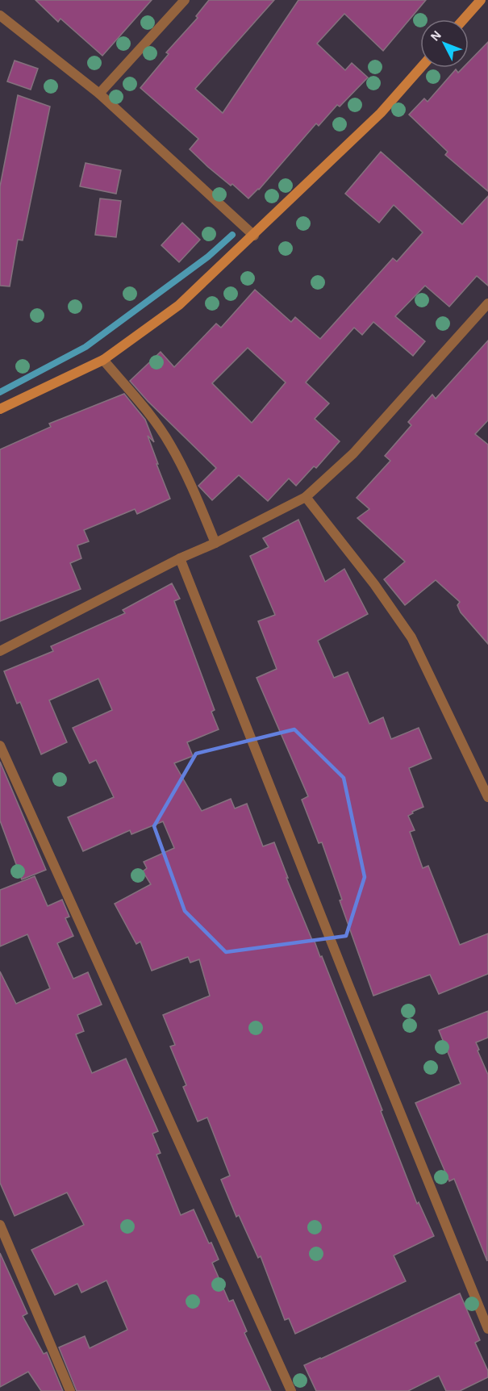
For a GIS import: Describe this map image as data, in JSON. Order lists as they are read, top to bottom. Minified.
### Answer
{"north":"top left"}
